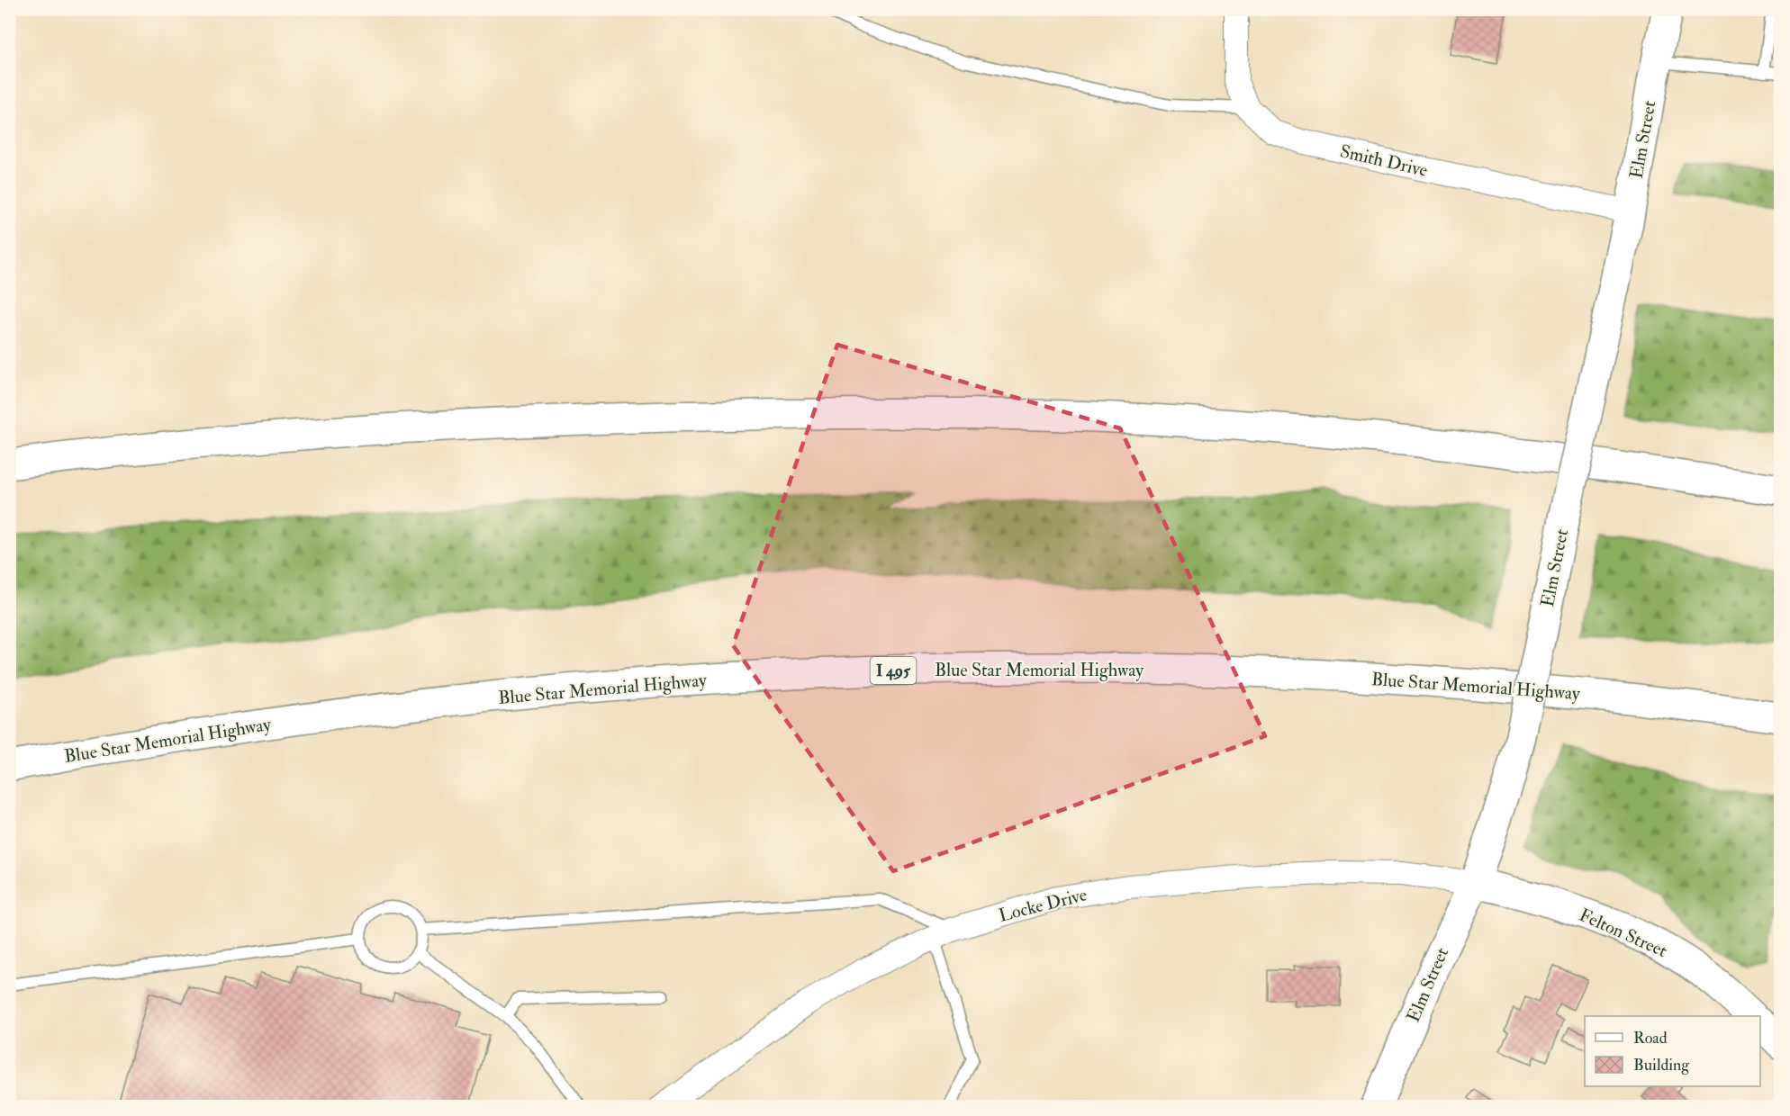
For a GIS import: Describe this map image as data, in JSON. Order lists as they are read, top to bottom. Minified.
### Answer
{"streets":{"main road":["Elm Street","Blue Star Memorial Highway","I 495","Felton Street"],"street":["Smith Drive","Locke Drive"]},"crossings":[["Elm Street","Smith Drive"],["Elm Street","Locke Drive"],["Elm Street","Felton Street"],["Locke Drive","Felton Street"]],"legend":["Road","Building"]}
